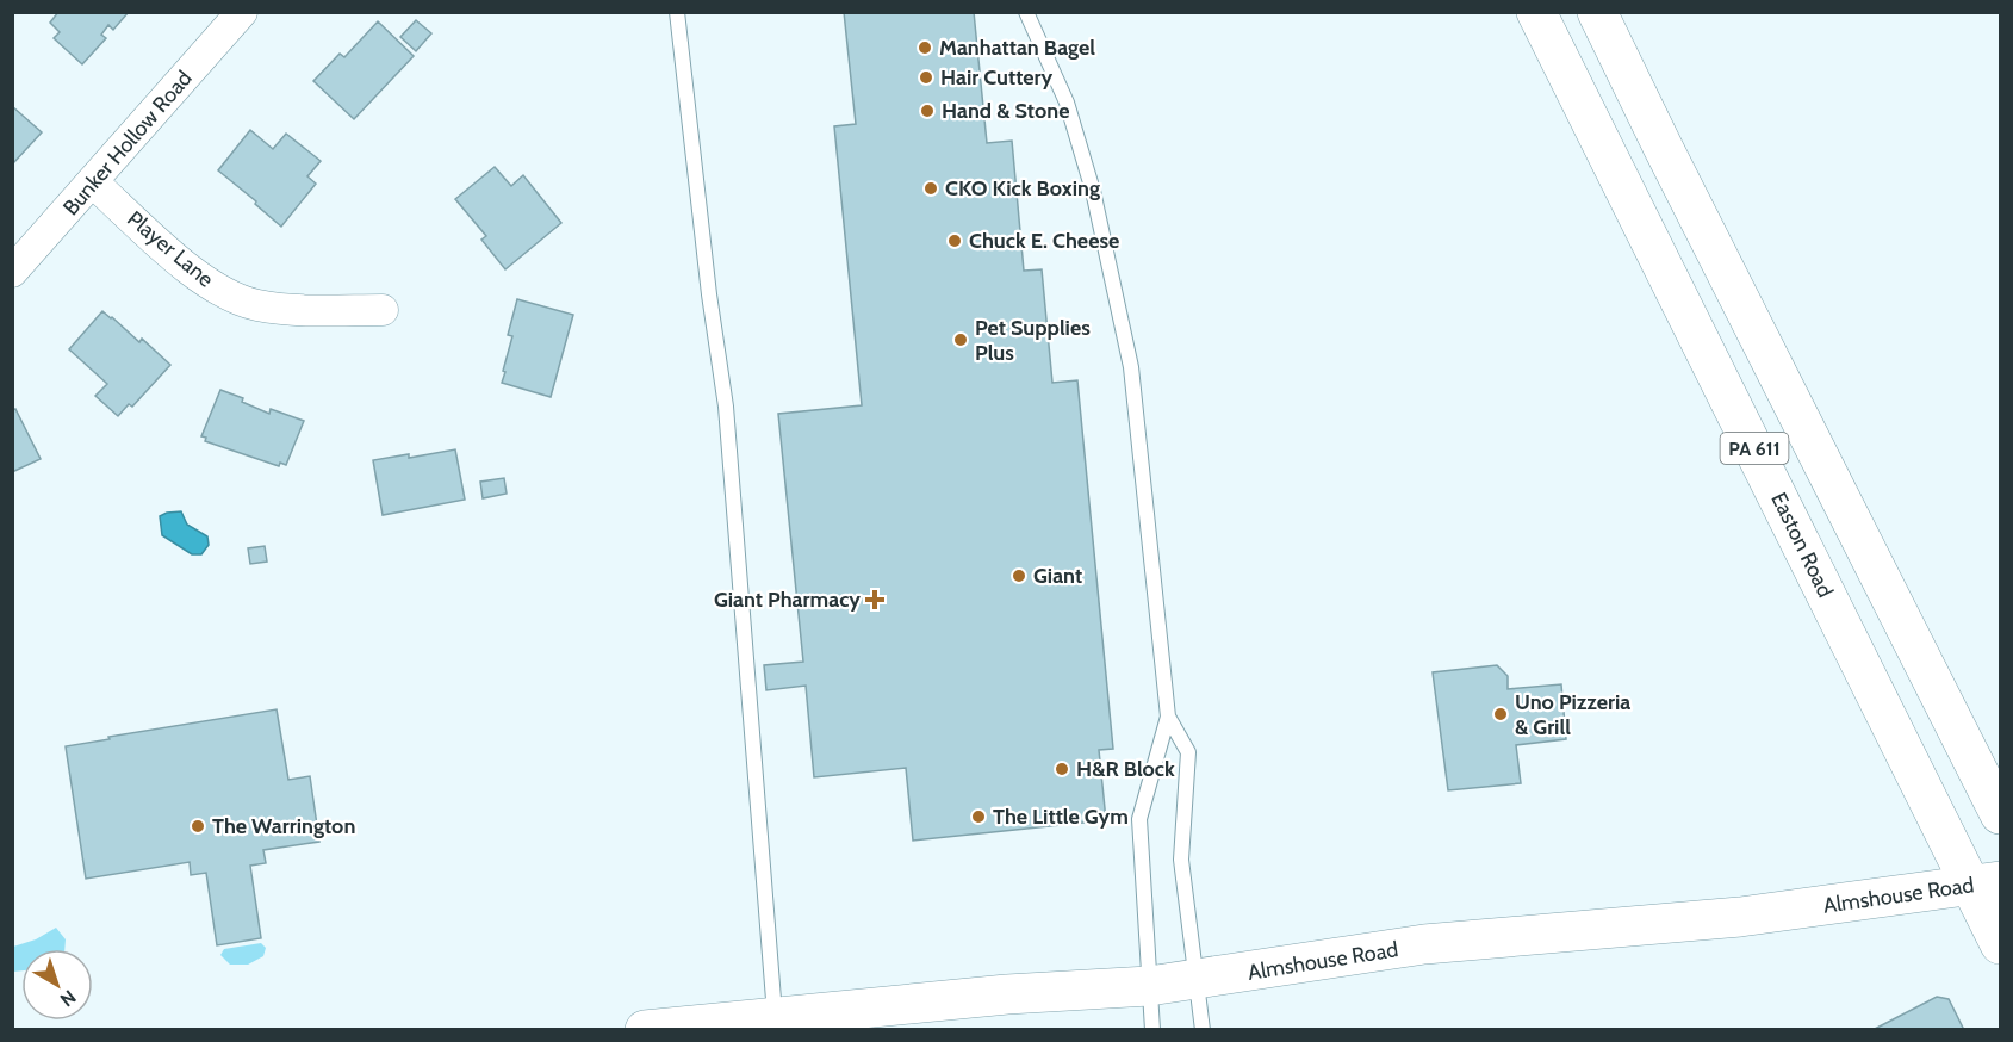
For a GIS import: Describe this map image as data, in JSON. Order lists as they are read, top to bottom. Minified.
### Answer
{"streets":{"main road":["PA 611","Easton Road","Almshouse Road"],"street":["Bunker Hollow Road","Player Lane"]},"crossings":[["Bunker Hollow Road","Player Lane"],["PA 611","Easton Road"],["PA 611","Almshouse Road"],["Easton Road","Almshouse Road"]],"places":{"other":["Manhattan Bagel","Hair Cuttery","Hand & Stone","CKO Kick Boxing","Chuck E. Cheese","Pet Supplies Plus","Giant","Uno Pizzeria & Grill","H&R Block","The Little Gym","The Warrington"],"health":["Giant Pharmacy"]},"north":"bottom right"}
